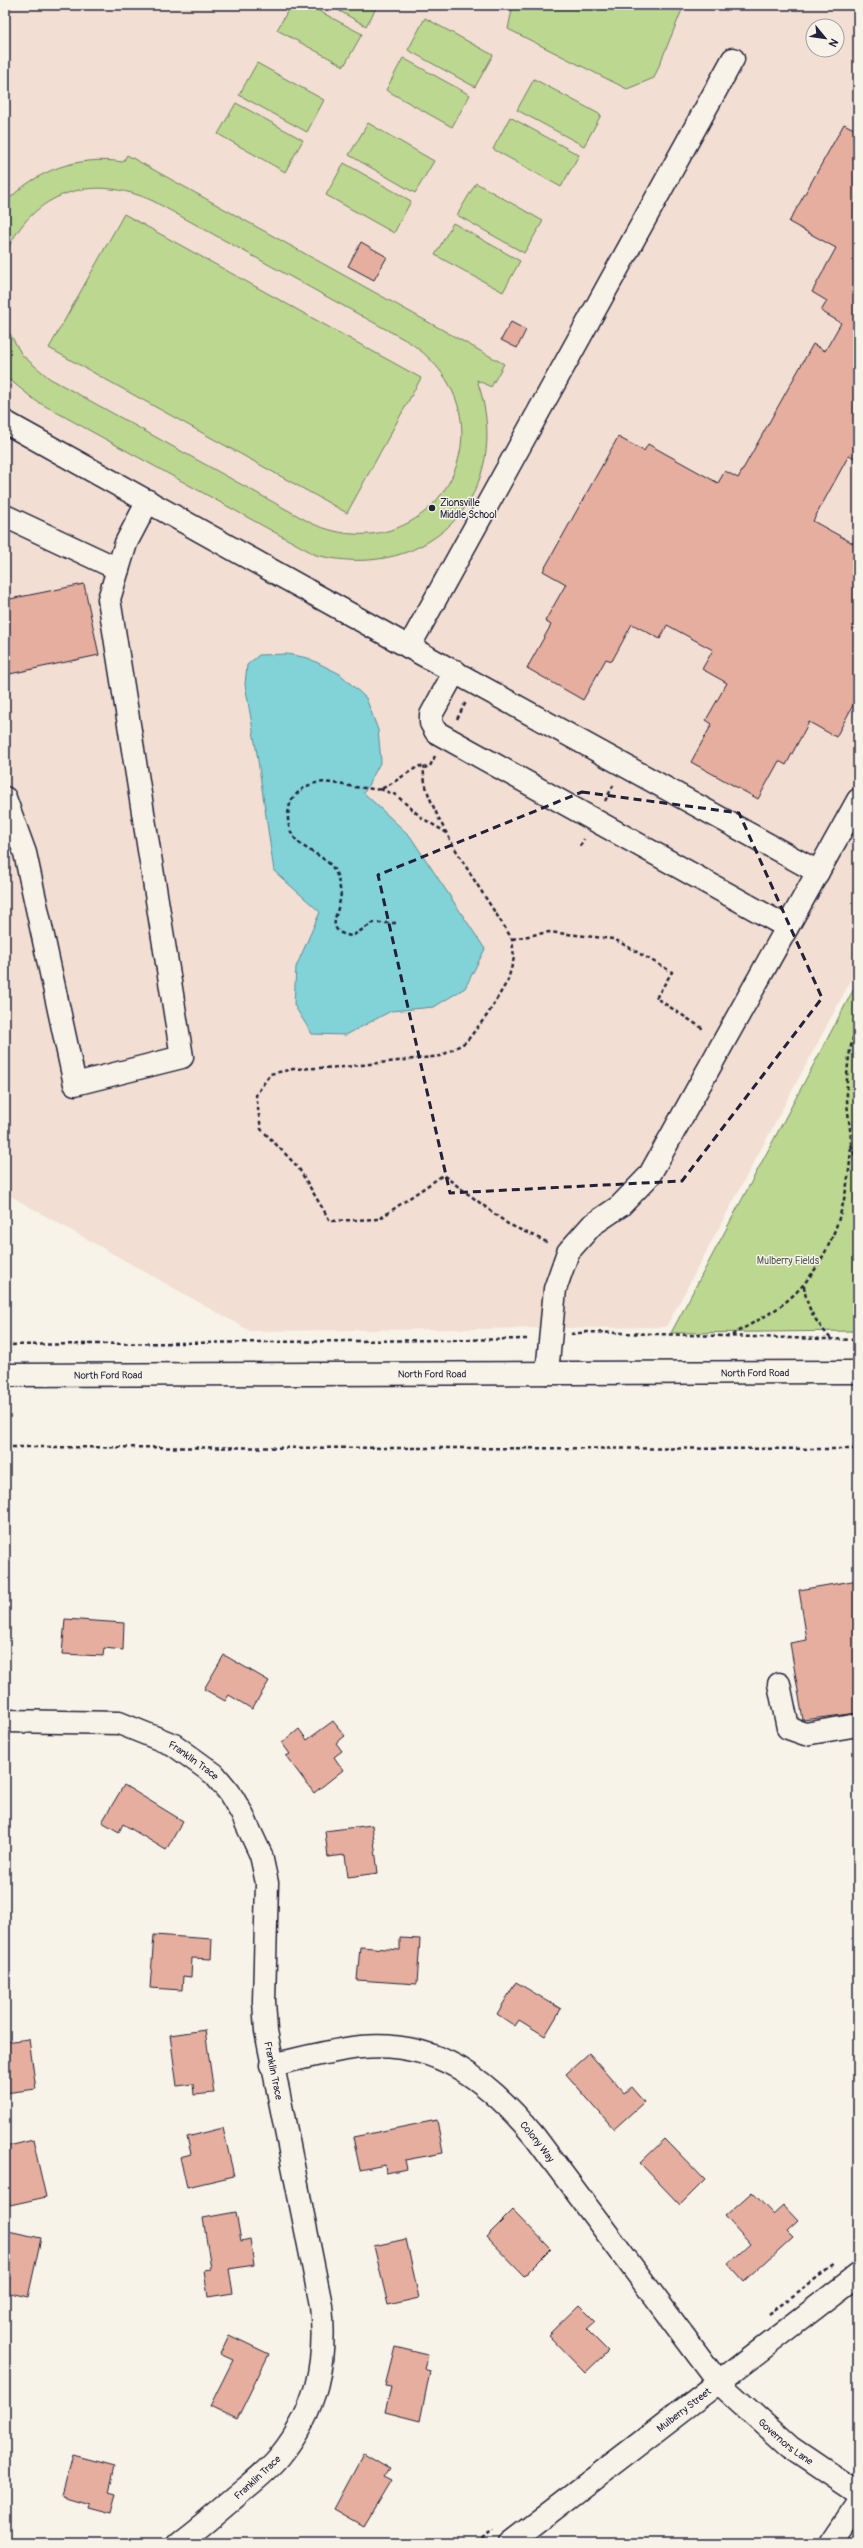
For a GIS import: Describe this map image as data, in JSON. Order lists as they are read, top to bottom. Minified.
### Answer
{"streets":{"street":["North Ford Road","Franklin Trace","Colony Way","Mulberry Street","Governors Lane"]},"crossings":[["Franklin Trace","Colony Way"],["Colony Way","Mulberry Street"],["Colony Way","Governors Lane"],["Mulberry Street","Governors Lane"]],"parks":["Mulberry Fields"],"places":["Zionsville Middle School"],"north":"bottom right"}
